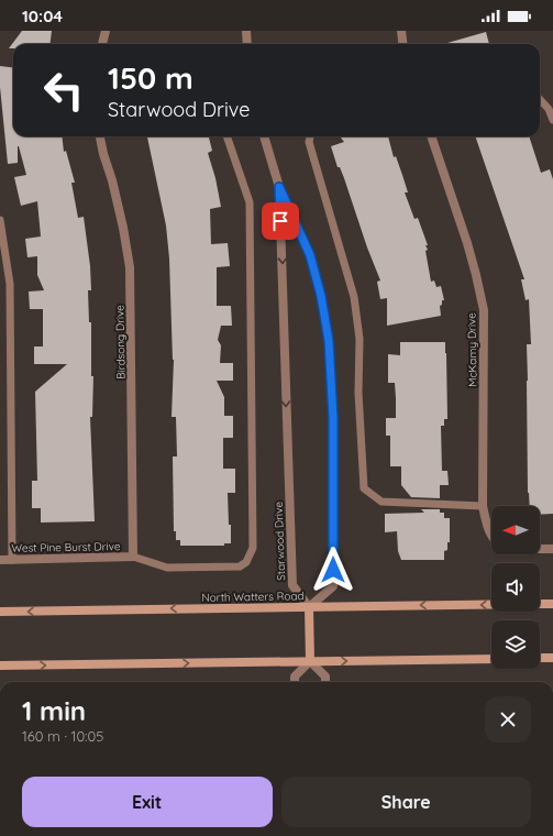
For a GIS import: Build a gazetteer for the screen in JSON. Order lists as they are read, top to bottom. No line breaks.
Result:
{"streets":{"main road":["North Watters Road"],"street":["Birdsong Drive","McKamy Drive","Starwood Drive","West Pine Burst Drive"]},"crossings":[["Birdsong Drive","West Pine Burst Drive"],["Starwood Drive","North Watters Road"]],"north":"left","page":{"status":"10:04","turn":["150 m","Starwood Drive"],"heading":["1 min","160 m · 10:05"],"buttons":["Exit","Share"]}}
